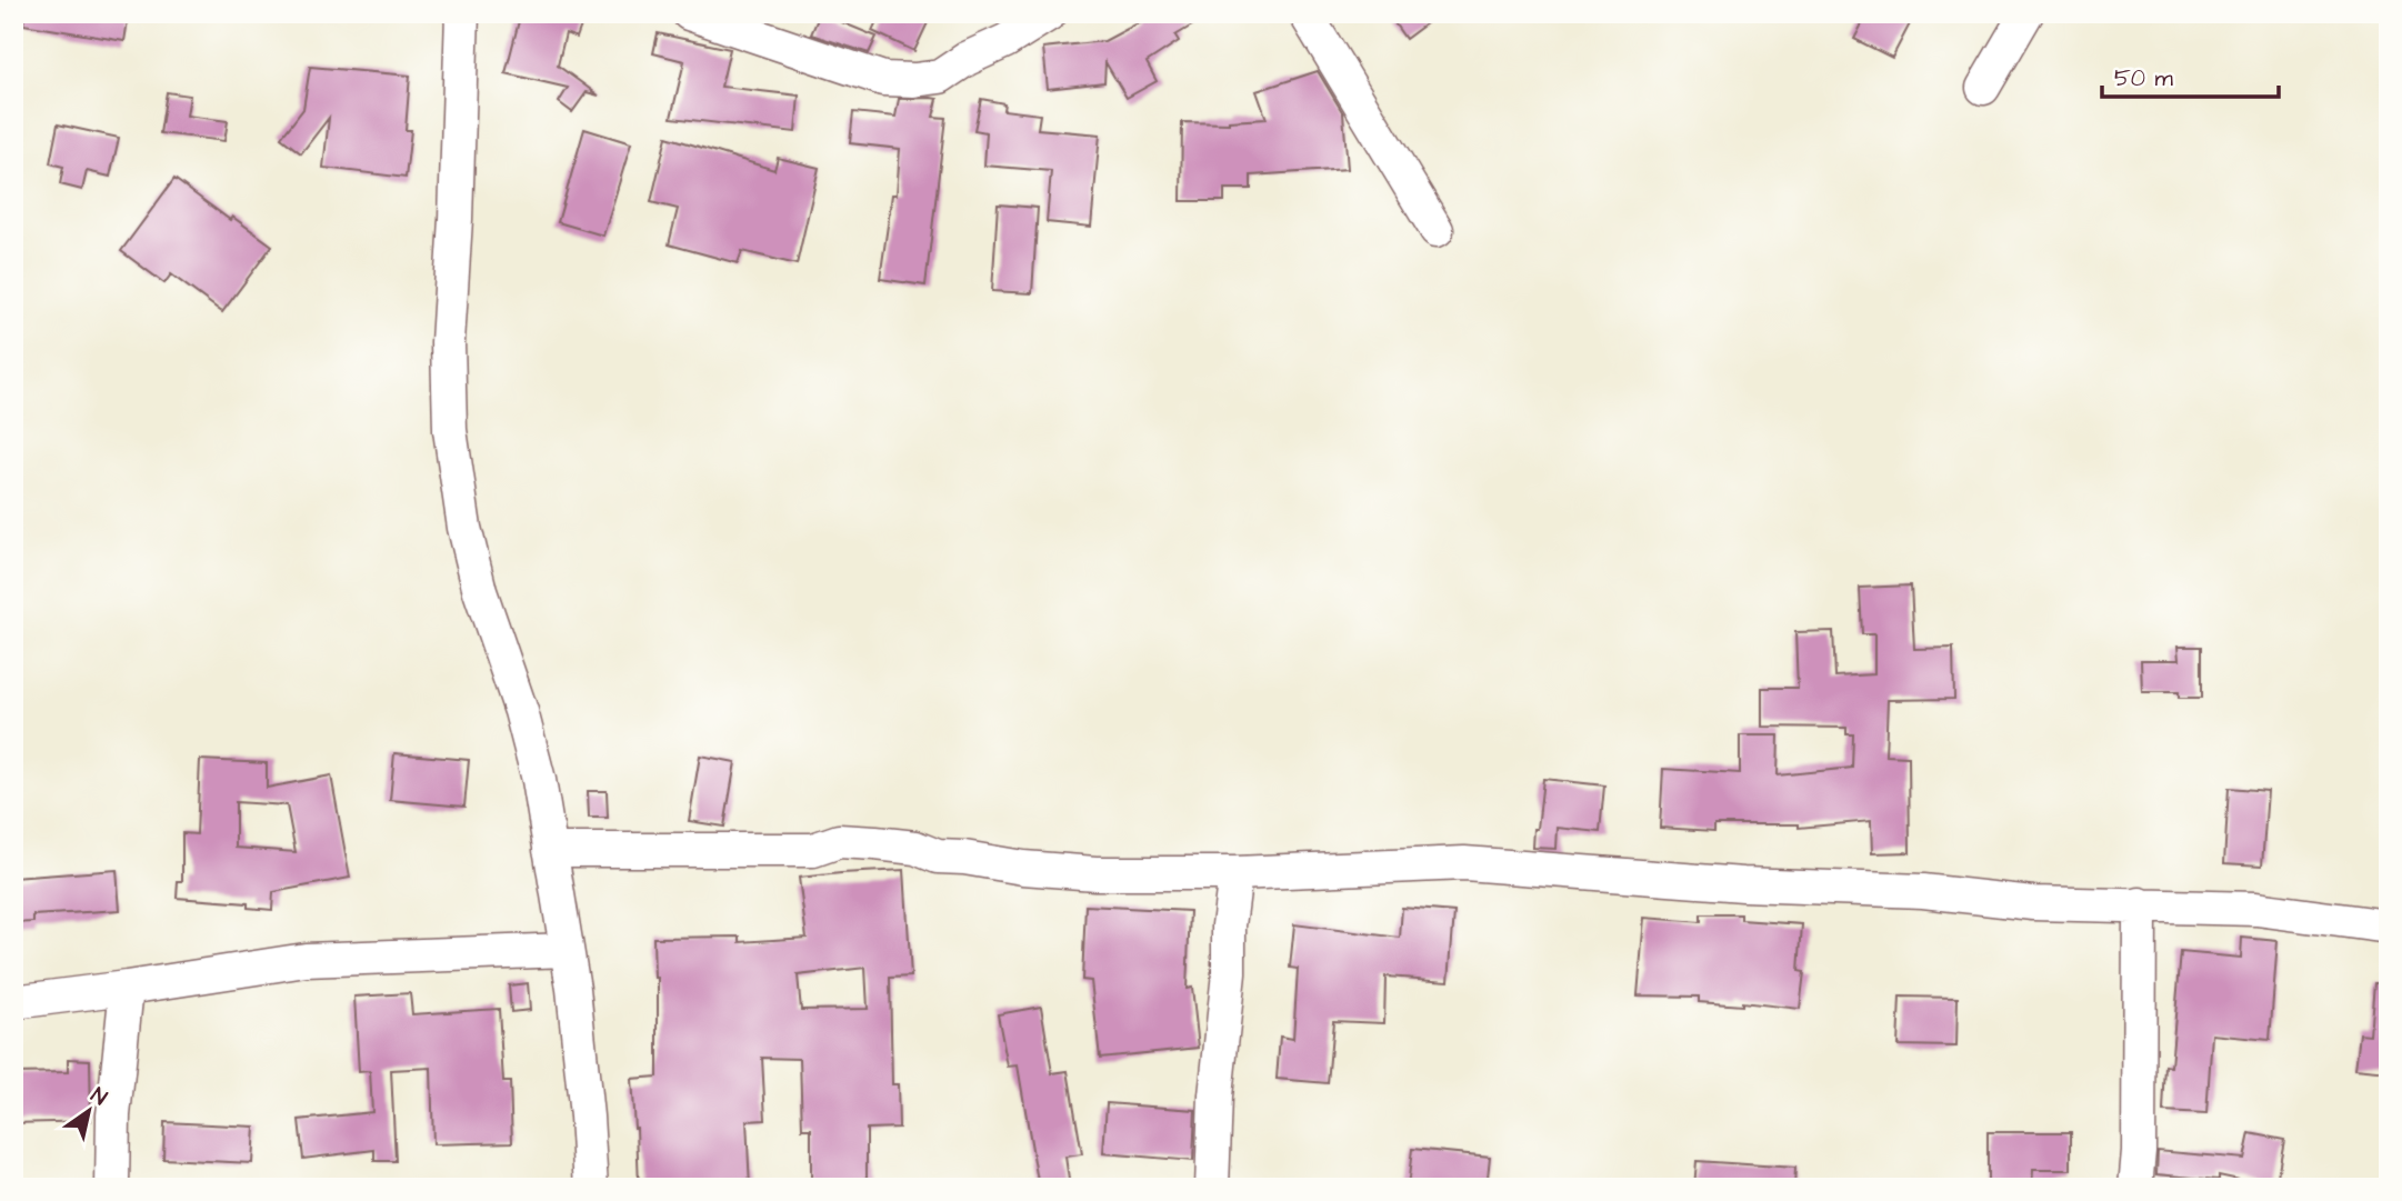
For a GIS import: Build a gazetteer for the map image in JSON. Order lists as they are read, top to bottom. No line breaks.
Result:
{"scale_bar":"50 m","north":"top right"}
